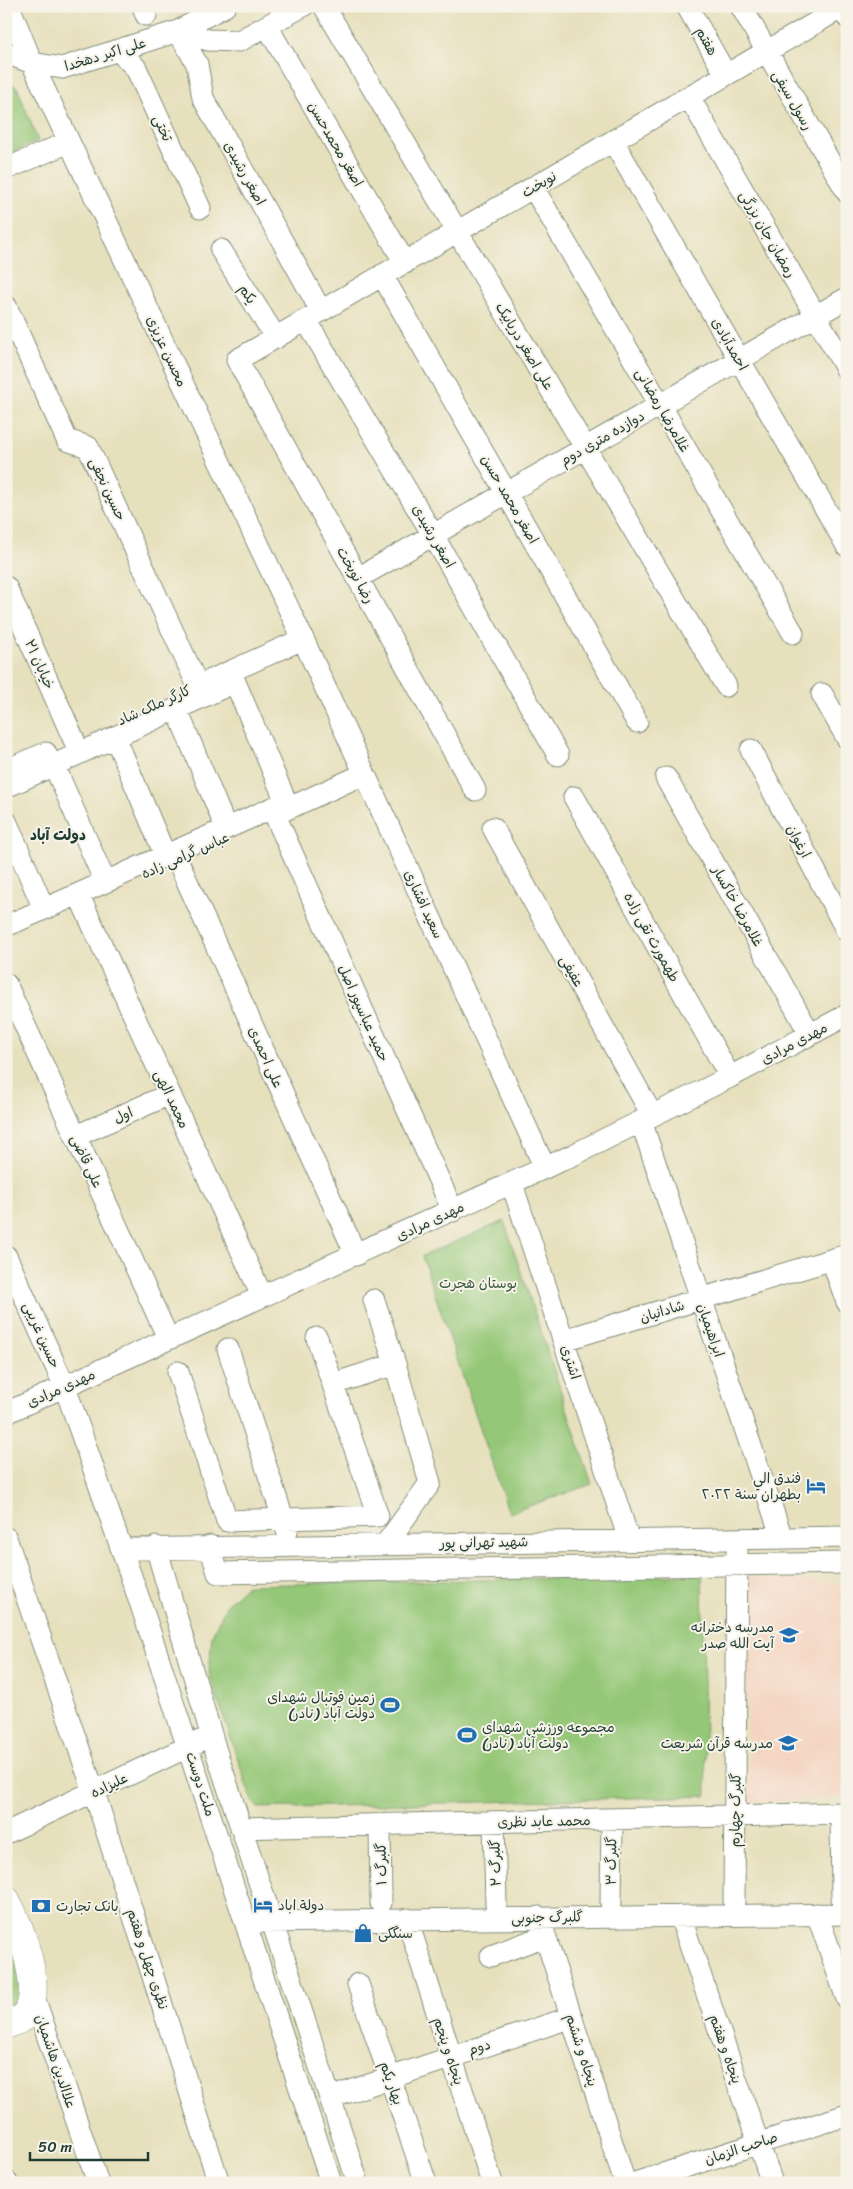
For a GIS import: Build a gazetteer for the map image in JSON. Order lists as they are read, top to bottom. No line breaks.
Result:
{"streets":{"street":["هفتم","علی اکبر دهخدا","رسول سیفی","تختی","اصغر محمدحسن","اصغر رشیدی","نوبخت","رمضان جان بزرگی","یکم","احمدآبادی","علی اصغر دریابیک","محسن عزیزی","غلامرضا رمضانی","دوازده متری دوم","حسین نجفی","اصغر محمد حسن","رضا نوبخت","خیابان ۲۱","کارگر ملک شاد","ارغوان","عباس گرامی زاده","سعید افشاری","غلامرضا خاکسار","طهمورث تقی زاده","عفیفی","حمید عباسپور اصل","مهدی مرادی","علی احمدی","محمد الهی","اول","علی قاضی","شادانیان","ابراهیمیان","حسین غریبی","اشتری","شهید تهرانی پور","ملت دوست","علیزاده","گلبرگ چهارم","محمد عابد نظری","گلبرگ ۳","گلبرگ ۲","گلبرگ ۱","گلبرگ جنوبی","نظری چهل و هفتم","دوم","پنجاه و هفتم","پنجاه و ششم","پنجاه و پنجم","علاالدین هاشمیان","بهار یکم","صاحب الزمان"]},"crossings":[["هفتم","نوبخت"],["علی اکبر دهخدا","تختی"],["علی اکبر دهخدا","اصغر رشیدی"],["علی اکبر دهخدا","محسن عزیزی"],["رسول سیفی","نوبخت"],["اصغر محمدحسن","نوبخت"],["اصغر رشیدی","نوبخت"],["اصغر رشیدی","دوازده متری دوم"],["نوبخت","رمضان جان بزرگی"],["نوبخت","یکم"],["نوبخت","احمدآبادی"],["نوبخت","علی اصغر دریابیک"],["نوبخت","غلامرضا رمضانی"],["نوبخت","اصغر محمد حسن"],["نوبخت","رضا نوبخت"],["رمضان جان بزرگی","دوازده متری دوم"],["احمدآبادی","دوازده متری دوم"],["علی اصغر دریابیک","دوازده متری دوم"],["محسن عزیزی","کارگر ملک شاد"],["محسن عزیزی","سعید افشاری"],["غلامرضا رمضانی","دوازده متری دوم"],["دوازده متری دوم","اصغر محمد حسن"],["دوازده متری دوم","رضا نوبخت"],["حسین نجفی","کارگر ملک شاد"],["خیابان ۲۱","کارگر ملک شاد"],["کارگر ملک شاد","سعید افشاری"],["عباس گرامی زاده","سعید افشاری"],["عباس گرامی زاده","حمید عباسپور اصل"],["عباس گرامی زاده","علی احمدی"],["عباس گرامی زاده","محمد الهی"],["سعید افشاری","مهدی مرادی"],["غلامرضا خاکسار","مهدی مرادی"],["طهمورث تقی زاده","مهدی مرادی"],["عفیفی","مهدی مرادی"],["عفیفی","ابراهیمیان"],["حمید عباسپور اصل","مهدی مرادی"],["مهدی مرادی","علی احمدی"],["مهدی مرادی","محمد الهی"],["مهدی مرادی","علی قاضی"],["مهدی مرادی","ابراهیمیان"],["مهدی مرادی","حسین غریبی"],["مهدی مرادی","اشتری"],["مهدی مرادی","ملت دوست"],["محمد الهی","اول"],["اول","علی قاضی"],["شادانیان","ابراهیمیان"],["شادانیان","اشتری"],["ابراهیمیان","شهید تهرانی پور"],["حسین غریبی","ملت دوست"],["اشتری","شهید تهرانی پور"],["شهید تهرانی پور","ملت دوست"],["شهید تهرانی پور","گلبرگ چهارم"],["ملت دوست","علیزاده"],["ملت دوست","محمد عابد نظری"],["ملت دوست","گلبرگ جنوبی"],["ملت دوست","دوم"],["علیزاده","نظری چهل و هفتم"],["گلبرگ چهارم","محمد عابد نظری"],["محمد عابد نظری","گلبرگ ۳"],["محمد عابد نظری","گلبرگ ۲"],["محمد عابد نظری","گلبرگ ۱"],["گلبرگ جنوبی","پنجاه و هفتم"],["گلبرگ جنوبی","پنجاه و ششم"],["گلبرگ جنوبی","پنجاه و پنجم"],["دوم","پنجاه و ششم"],["دوم","پنجاه و پنجم"],["دوم","بهار یکم"],["پنجاه و هفتم","صاحب الزمان"]],"districts":["دولت آباد"],"parks":["بوستان هجرت"],"places":{"hotel":["فندق الي بطهران سنة ٢٠٢٢","دولة اباد"],"school or university":["مدرسه دخترانه آیت الله صدر","مدرسه قرآن شریعت"],"sports":["زمین فوتبال شهدای دولت آباد (نادر)","مجموعه ورزشی شهدای دولت آباد (نادر)"],"bank":["بانک تجارت"],"shop":["سنگکی"]},"scale_bar":"50 m"}
